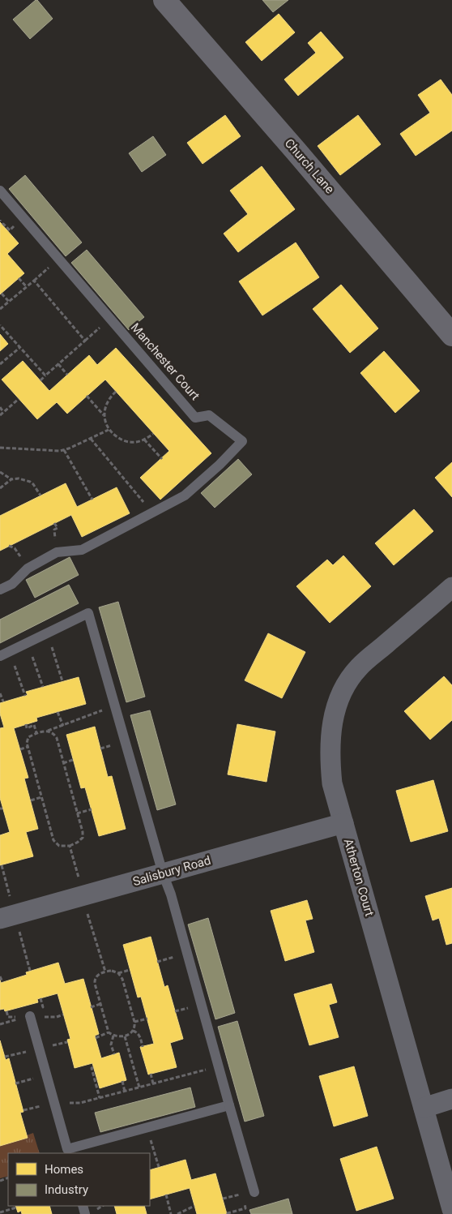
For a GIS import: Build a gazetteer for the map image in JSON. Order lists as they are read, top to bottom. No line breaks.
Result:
{"streets":{"street":["Church Lane","Salisbury Road","Atherton Court"],"lane":["Manchester Court"]},"crossings":[["Salisbury Road","Atherton Court"]],"legend":["Homes","Industry"]}
